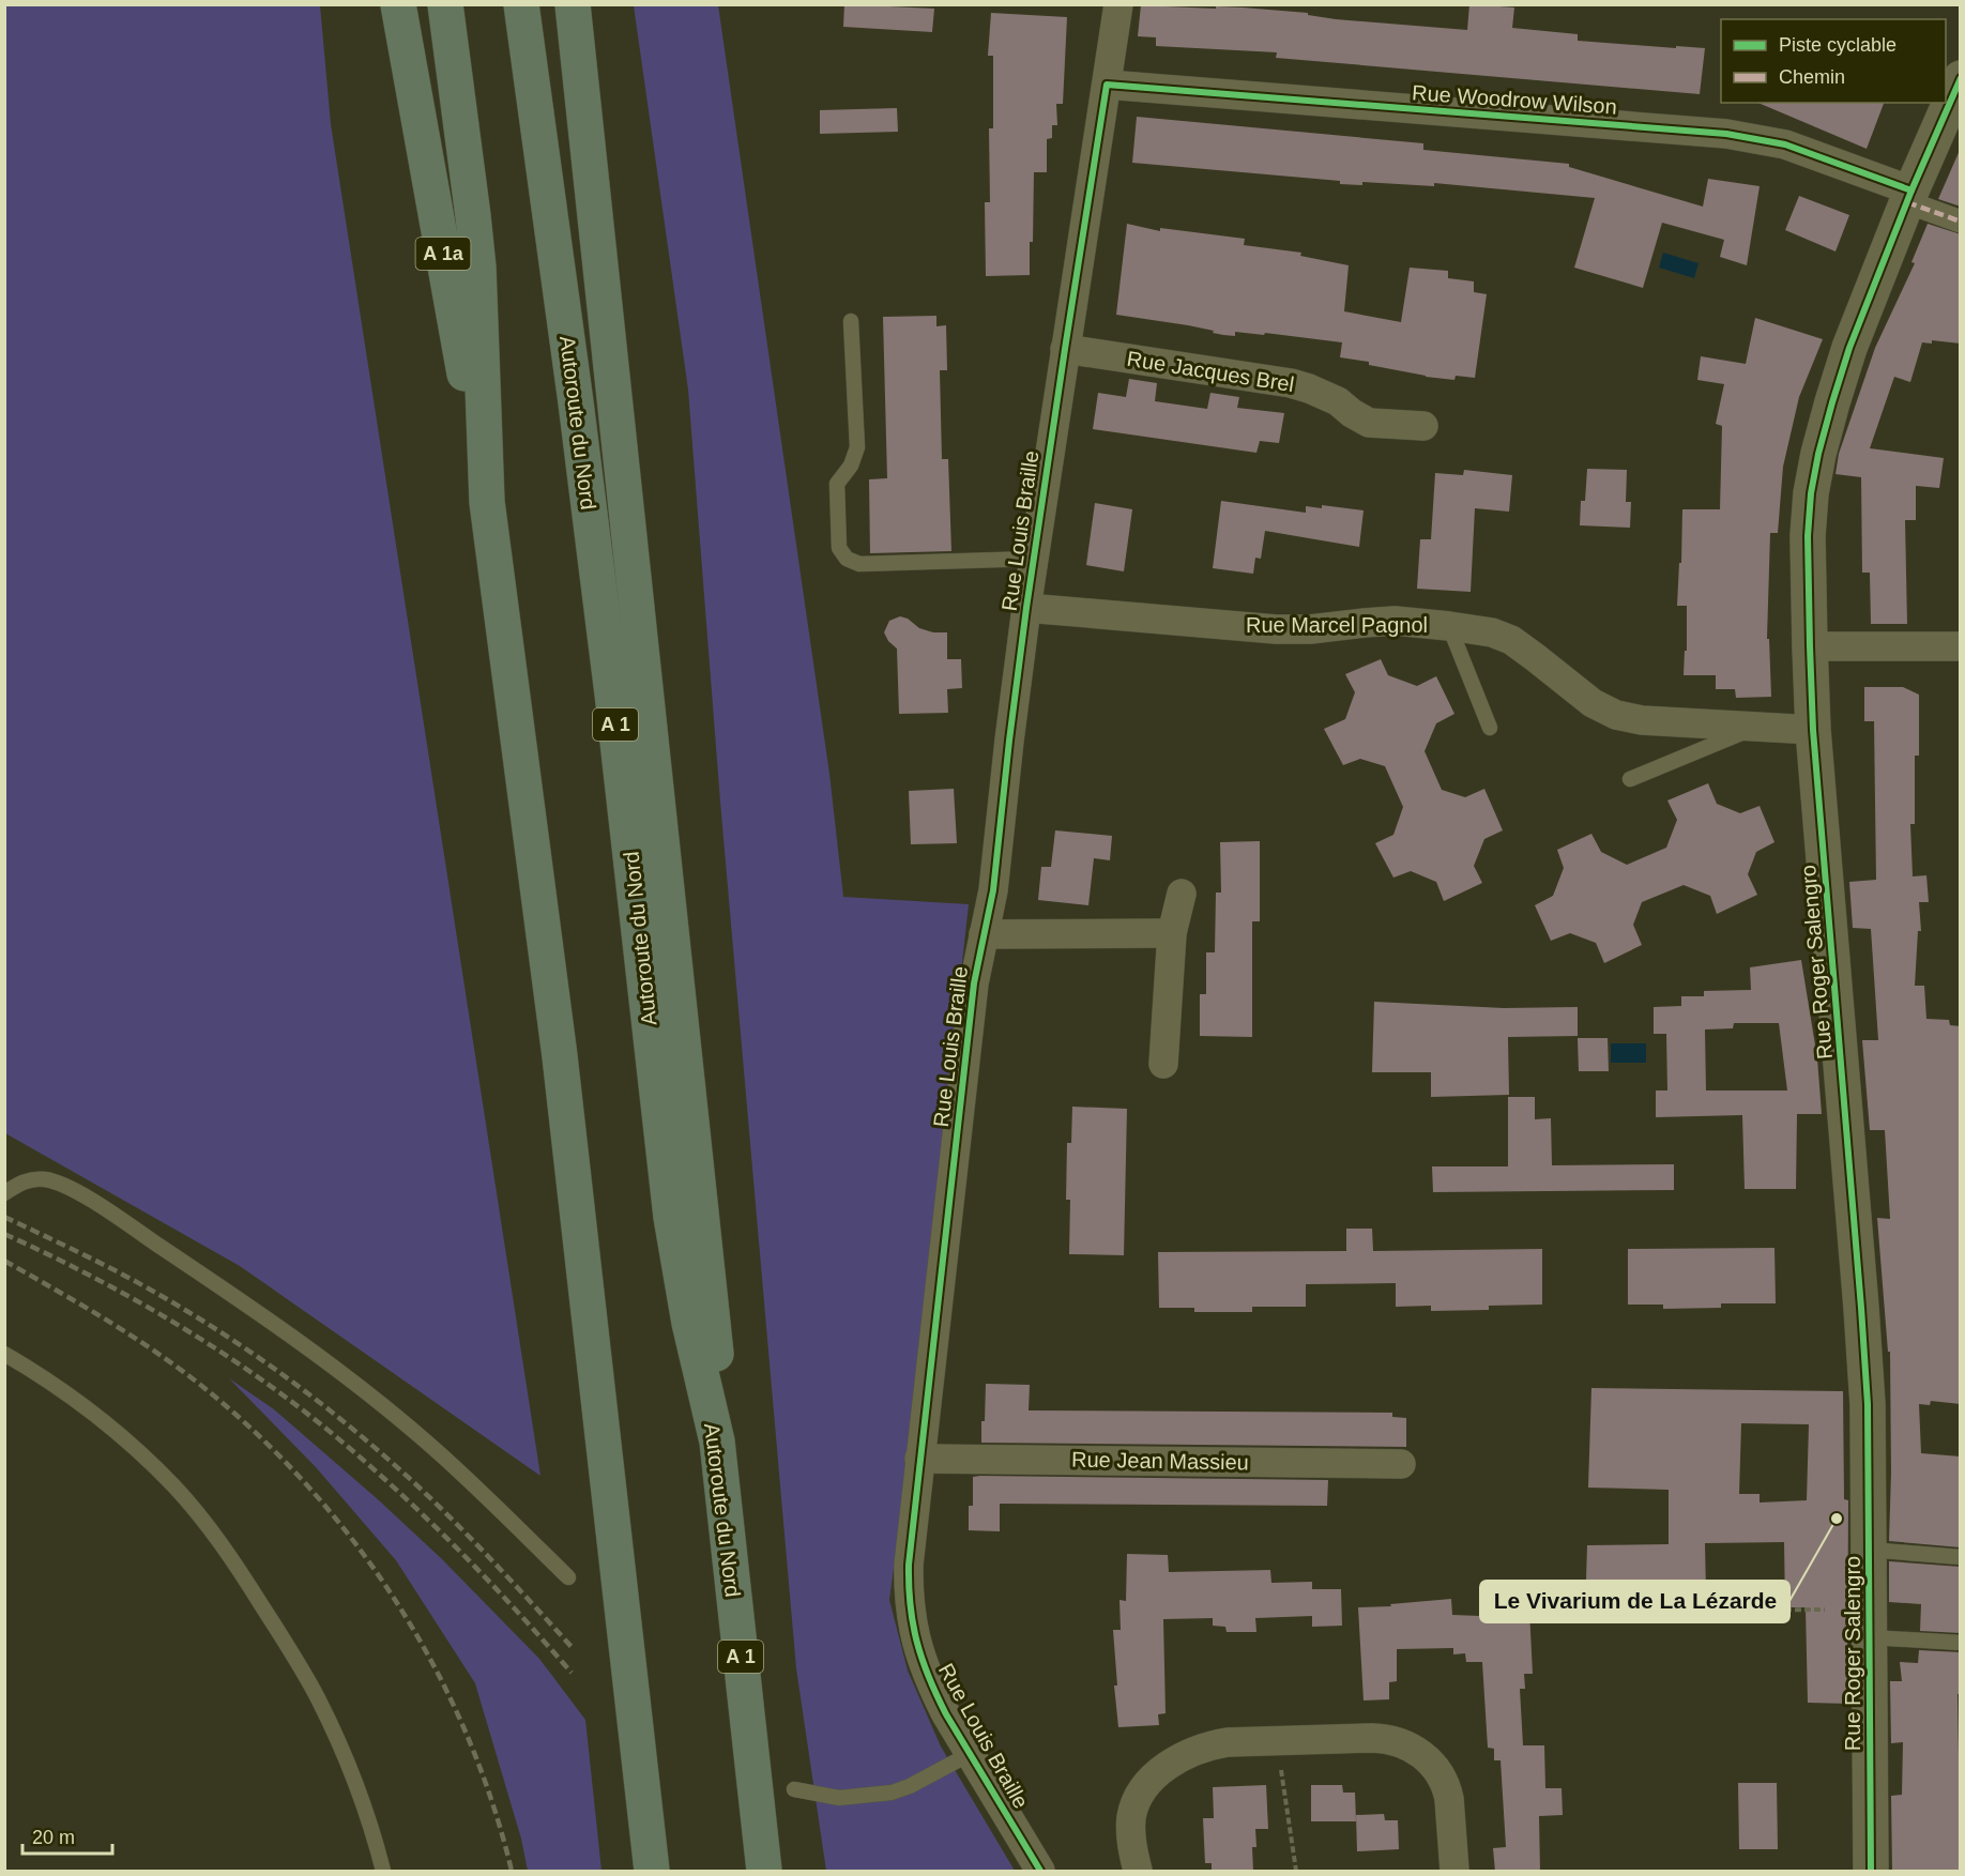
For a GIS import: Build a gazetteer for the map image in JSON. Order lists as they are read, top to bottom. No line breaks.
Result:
{"streets":{"highway":["A 1a","Autoroute du Nord","A 1"],"street":["Rue Woodrow Wilson","Rue Jacques Brel","Rue Louis Braille","Rue Marcel Pagnol","Rue Roger Salengro","Rue Jean Massieu"]},"crossings":[["Rue Woodrow Wilson","Rue Louis Braille"],["Rue Woodrow Wilson","Rue Roger Salengro"],["Rue Jacques Brel","Rue Louis Braille"],["Rue Louis Braille","Rue Marcel Pagnol"],["Rue Louis Braille","Rue Jean Massieu"],["Rue Marcel Pagnol","Rue Roger Salengro"]],"places":["Le Vivarium de La Lézarde"],"legend":["Piste cyclable","Chemin"],"scale_bar":"20 m"}
